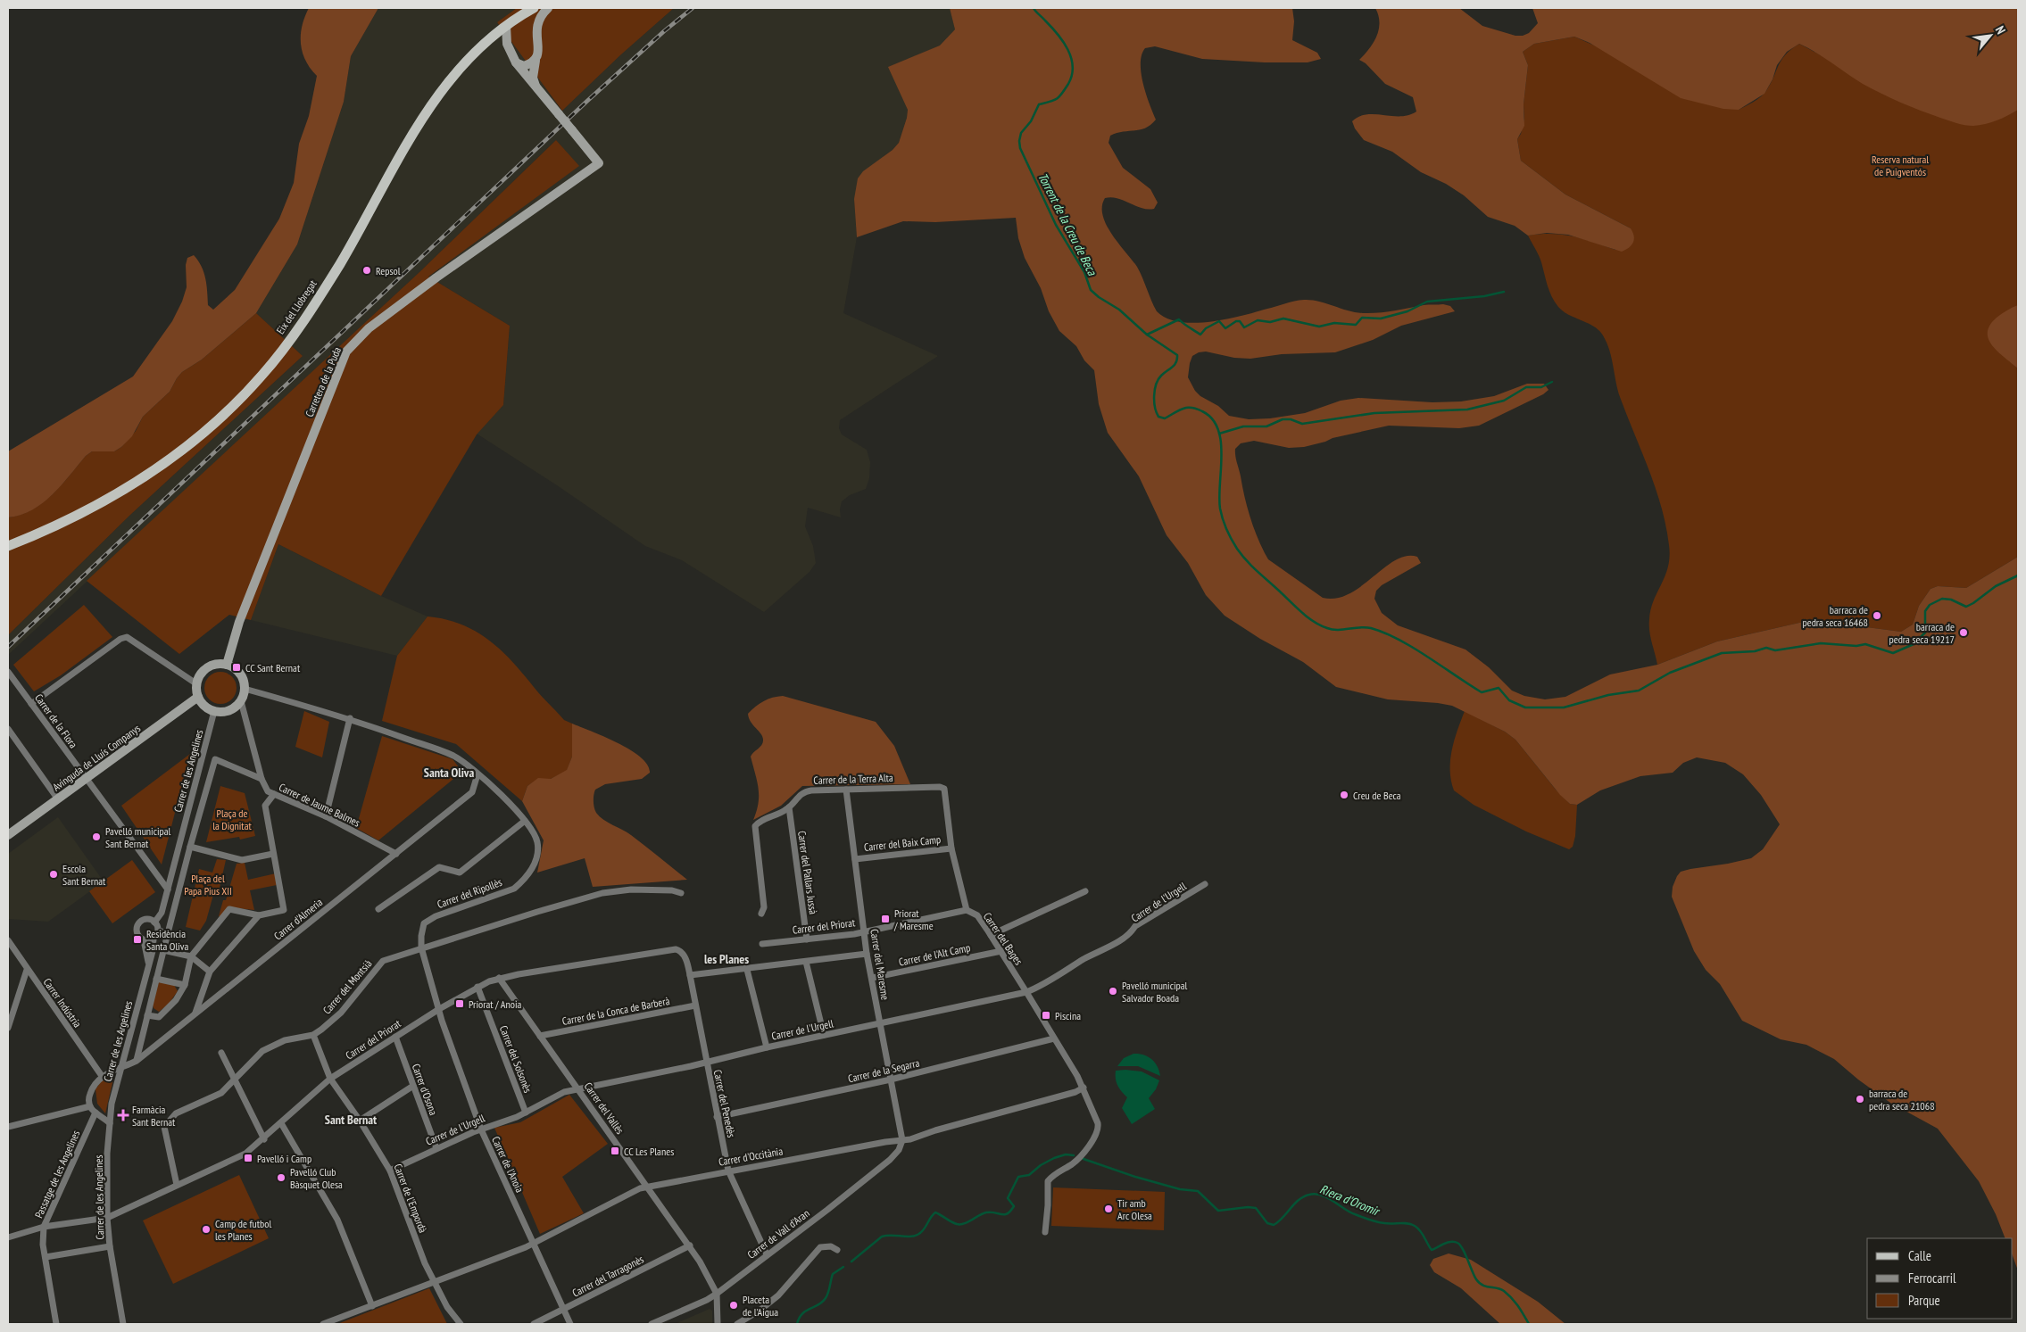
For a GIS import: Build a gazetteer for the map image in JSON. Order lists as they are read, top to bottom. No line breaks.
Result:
{"streets":{"main road":["Eix del Llobregat"],"street":["Carretera de la Puda","Carrer de la Flora","Avinguda de Lluís Companys","Carrer de les Angelines","Carrer de la Terra Alta","Carrer de Jaume Balmes","Carrer del Baix Camp","Carrer del Pallars Jussà","Carrer del Ripollès","Carrer de l'Urgell","Carrer d'Almeria","Carrer del Priorat","Carrer del Bages","Carrer de l'Alt Camp","Carrer del Maresme","Carrer del Montsià","Carrer Indústria","Carrer de la Conca de Barberà","Carrer de les Argelines","Carrer del Solsonès","Carrer de la Segarra","Carrer d'Osona","Carrer del Penedès","Carrer del Vallès","Carrer d'Occitània","Carrer de l'Anoia","Passatge de les Angelines","Carrer de l'Empordà","Carrer de Vall d'Aran","Carrer del Tarragonès"]},"crossings":[["Carretera de la Puda","Avinguda de Lluís Companys"],["Carretera de la Puda","Carrer de les Angelines"],["Carretera de la Puda","Carrer del Ripollès"],["Carrer de la Flora","Avinguda de Lluís Companys"],["Carrer de la Flora","Carrer de les Angelines"],["Avinguda de Lluís Companys","Carrer de les Angelines"],["Avinguda de Lluís Companys","Carrer del Ripollès"],["Carrer de les Angelines","Carrer de Jaume Balmes"],["Carrer de les Angelines","Carrer del Ripollès"],["Carrer de les Angelines","Carrer d'Almeria"],["Carrer de les Angelines","Carrer del Priorat"],["Carrer de les Angelines","Carrer de les Argelines"],["Carrer de la Terra Alta","Carrer del Pallars Jussà"],["Carrer de la Terra Alta","Carrer del Bages"],["Carrer de la Terra Alta","Carrer del Maresme"],["Carrer de Jaume Balmes","Carrer d'Almeria"],["Carrer del Baix Camp","Carrer del Bages"],["Carrer del Baix Camp","Carrer del Maresme"],["Carrer del Pallars Jussà","Carrer del Priorat"],["Carrer del Ripollès","Carrer d'Almeria"],["Carrer del Ripollès","Carrer del Priorat"],["Carrer del Ripollès","Carrer del Montsià"],["Carrer del Ripollès","Carrer de l'Anoia"],["Carrer de l'Urgell","Carrer del Bages"],["Carrer de l'Urgell","Carrer del Maresme"],["Carrer de l'Urgell","Carrer del Solsonès"],["Carrer de l'Urgell","Carrer d'Osona"],["Carrer de l'Urgell","Carrer del Penedès"],["Carrer de l'Urgell","Carrer del Vallès"],["Carrer de l'Urgell","Carrer de l'Anoia"],["Carrer de l'Urgell","Carrer de l'Empordà"],["Carrer d'Almeria","Carrer Indústria"],["Carrer d'Almeria","Carrer de les Argelines"],["Carrer del Priorat","Carrer del Bages"],["Carrer del Priorat","Carrer del Maresme"],["Carrer del Priorat","Carrer del Montsià"],["Carrer del Priorat","Carrer del Solsonès"],["Carrer del Priorat","Carrer d'Osona"],["Carrer del Priorat","Carrer del Penedès"],["Carrer del Priorat","Carrer del Vallès"],["Carrer del Priorat","Carrer de l'Anoia"],["Carrer del Priorat","Passatge de les Angelines"],["Carrer del Priorat","Carrer de l'Empordà"],["Carrer del Bages","Carrer de l'Alt Camp"],["Carrer del Bages","Carrer de la Segarra"],["Carrer del Bages","Carrer d'Occitània"],["Carrer de l'Alt Camp","Carrer del Maresme"],["Carrer del Maresme","Carrer de la Segarra"],["Carrer del Maresme","Carrer d'Occitània"],["Carrer del Maresme","Carrer de Vall d'Aran"],["Carrer del Montsià","Carrer de l'Empordà"],["Carrer de la Conca de Barberà","Carrer del Penedès"],["Carrer de la Conca de Barberà","Carrer del Vallès"],["Carrer de la Segarra","Carrer del Penedès"],["Carrer del Penedès","Carrer d'Occitània"],["Carrer del Penedès","Carrer de Vall d'Aran"],["Carrer del Vallès","Carrer d'Occitània"],["Carrer del Vallès","Carrer de Vall d'Aran"],["Carrer del Vallès","Carrer del Tarragonès"],["Carrer d'Occitània","Carrer de l'Anoia"],["Carrer d'Occitània","Carrer de l'Empordà"],["Carrer d'Occitània","Carrer de Vall d'Aran"],["Carrer de l'Anoia","Carrer del Tarragonès"]],"districts":["Santa Oliva","les Planes","Sant Bernat"],"water":["Torrent de la Creu de Beca","Riera d'Oromir"],"parks":["Reserva natural de Puigventós","Plaça de la Dignitat","Plaça del Papa Pius XII"],"places":{"other":["Repsol","barraca de pedra seca 16468","barraca de pedra seca 19217","Creu de Beca","Pavelló municipal Sant Bernat","Escola Sant Bernat","Pavelló municipal Salvador Boada","barraca de pedra seca 21068","Pavelló Club Bàsquet Olesa","Tir amb Arc Olesa","Camp de futbol les Planes","Placeta de l'Aigua"],"transit":["CC Sant Bernat","Priorat / Maresme","Residència Santa Oliva","Priorat / Anoia","Piscina","CC Les Planes","Pavelló i Camp"],"health":["Farmàcia Sant Bernat"]},"legend":["Calle","Ferrocarril","Parque"],"north":"top right"}
